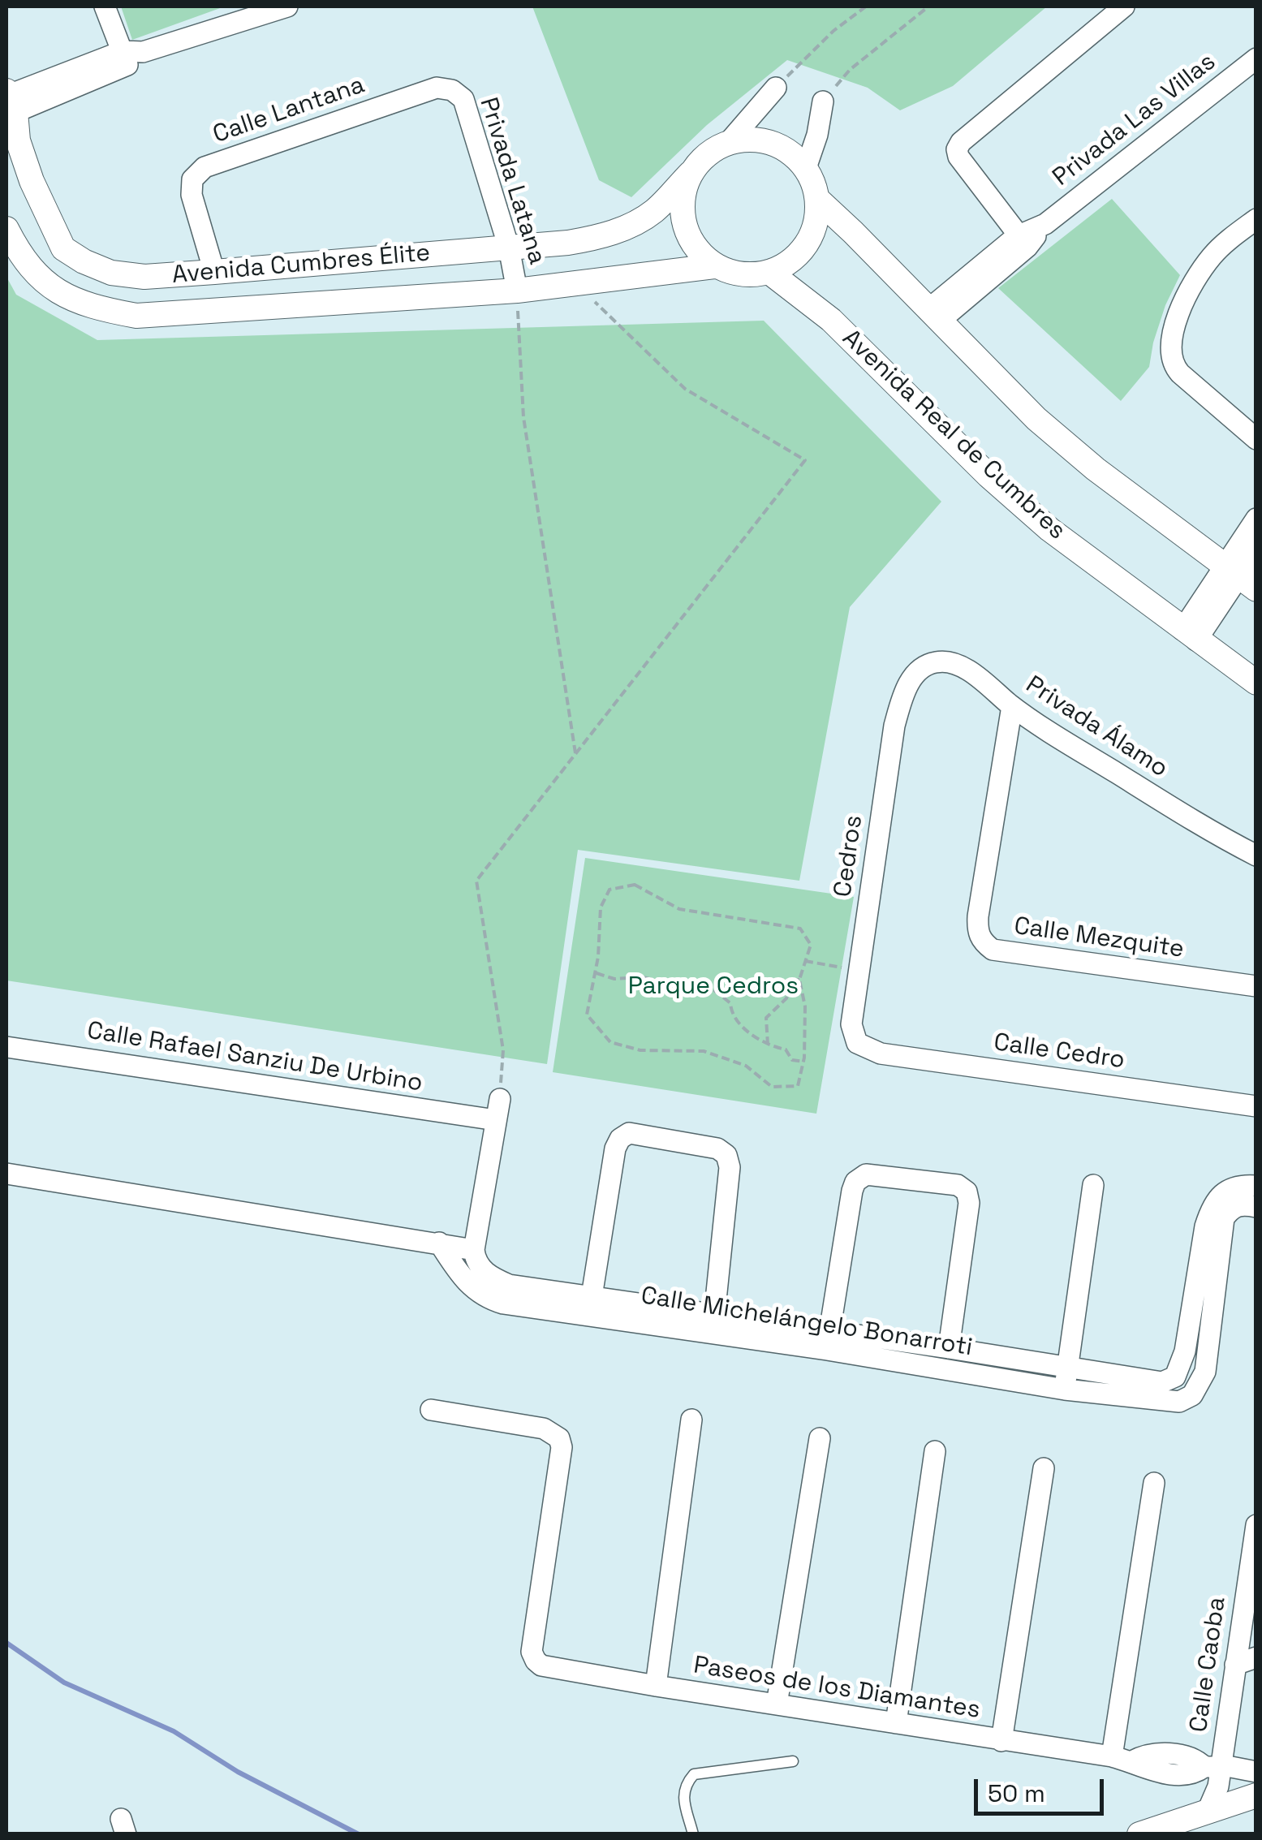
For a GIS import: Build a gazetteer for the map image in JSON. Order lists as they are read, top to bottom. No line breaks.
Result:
{"streets":{"street":["Calle Lantana","Privada Las Villas","Privada Latana","Avenida Cumbres Élite","Avenida Real de Cumbres","Privada Álamo","Cedros","Calle Mezquite","Calle Cedro","Calle Rafael Sanziu De Urbino","Calle Michelángelo Bonarroti","Calle Caoba","Paseos de los Diamantes"]},"crossings":[["Calle Lantana","Privada Latana"],["Calle Lantana","Avenida Cumbres Élite"],["Privada Latana","Avenida Cumbres Élite"],["Avenida Cumbres Élite","Avenida Real de Cumbres"],["Privada Álamo","Cedros"],["Privada Álamo","Calle Mezquite"],["Cedros","Calle Cedro"],["Calle Caoba","Paseos de los Diamantes"]],"parks":["Parque Cedros"],"scale_bar":"50 m"}
